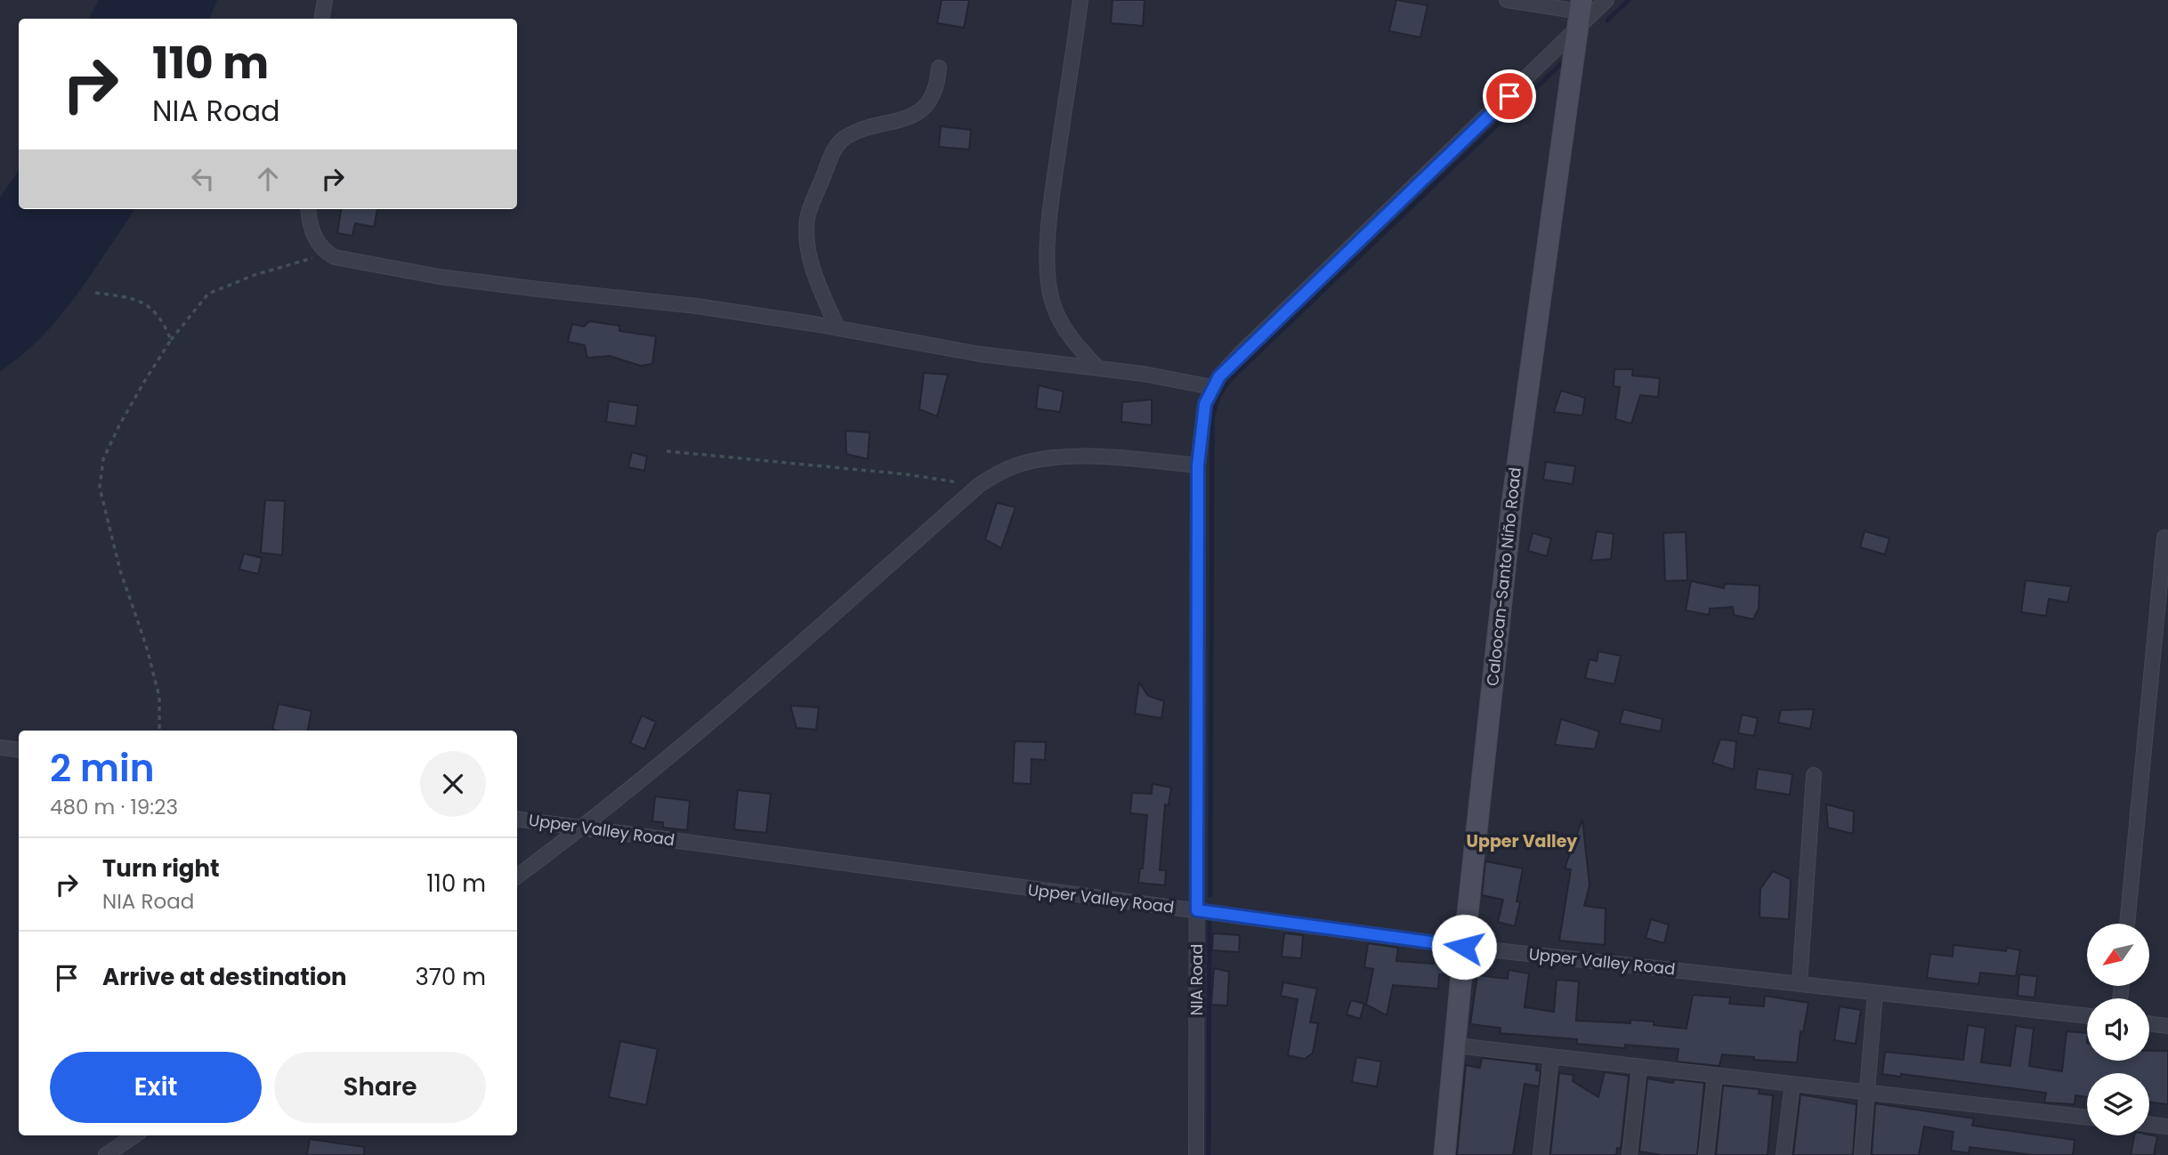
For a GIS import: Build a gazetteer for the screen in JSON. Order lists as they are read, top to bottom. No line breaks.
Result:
{"streets":{"street":["Caloocan-Santo Niño Road","Upper Valley Road","NIA Road"]},"crossings":[["Caloocan-Santo Niño Road","Upper Valley Road"],["Caloocan-Santo Niño Road","NIA Road"],["Upper Valley Road","NIA Road"]],"districts":["Upper Valley"],"north":"bottom left","page":{"turn":["110 m","NIA Road"],"heading":["2 min","480 m · 19:23"],"list":[{"name":"Turn right","note":"NIA Road","value":"110 m"},{"name":"Arrive at destination","value":"370 m"}],"buttons":["Exit","Share"]}}
